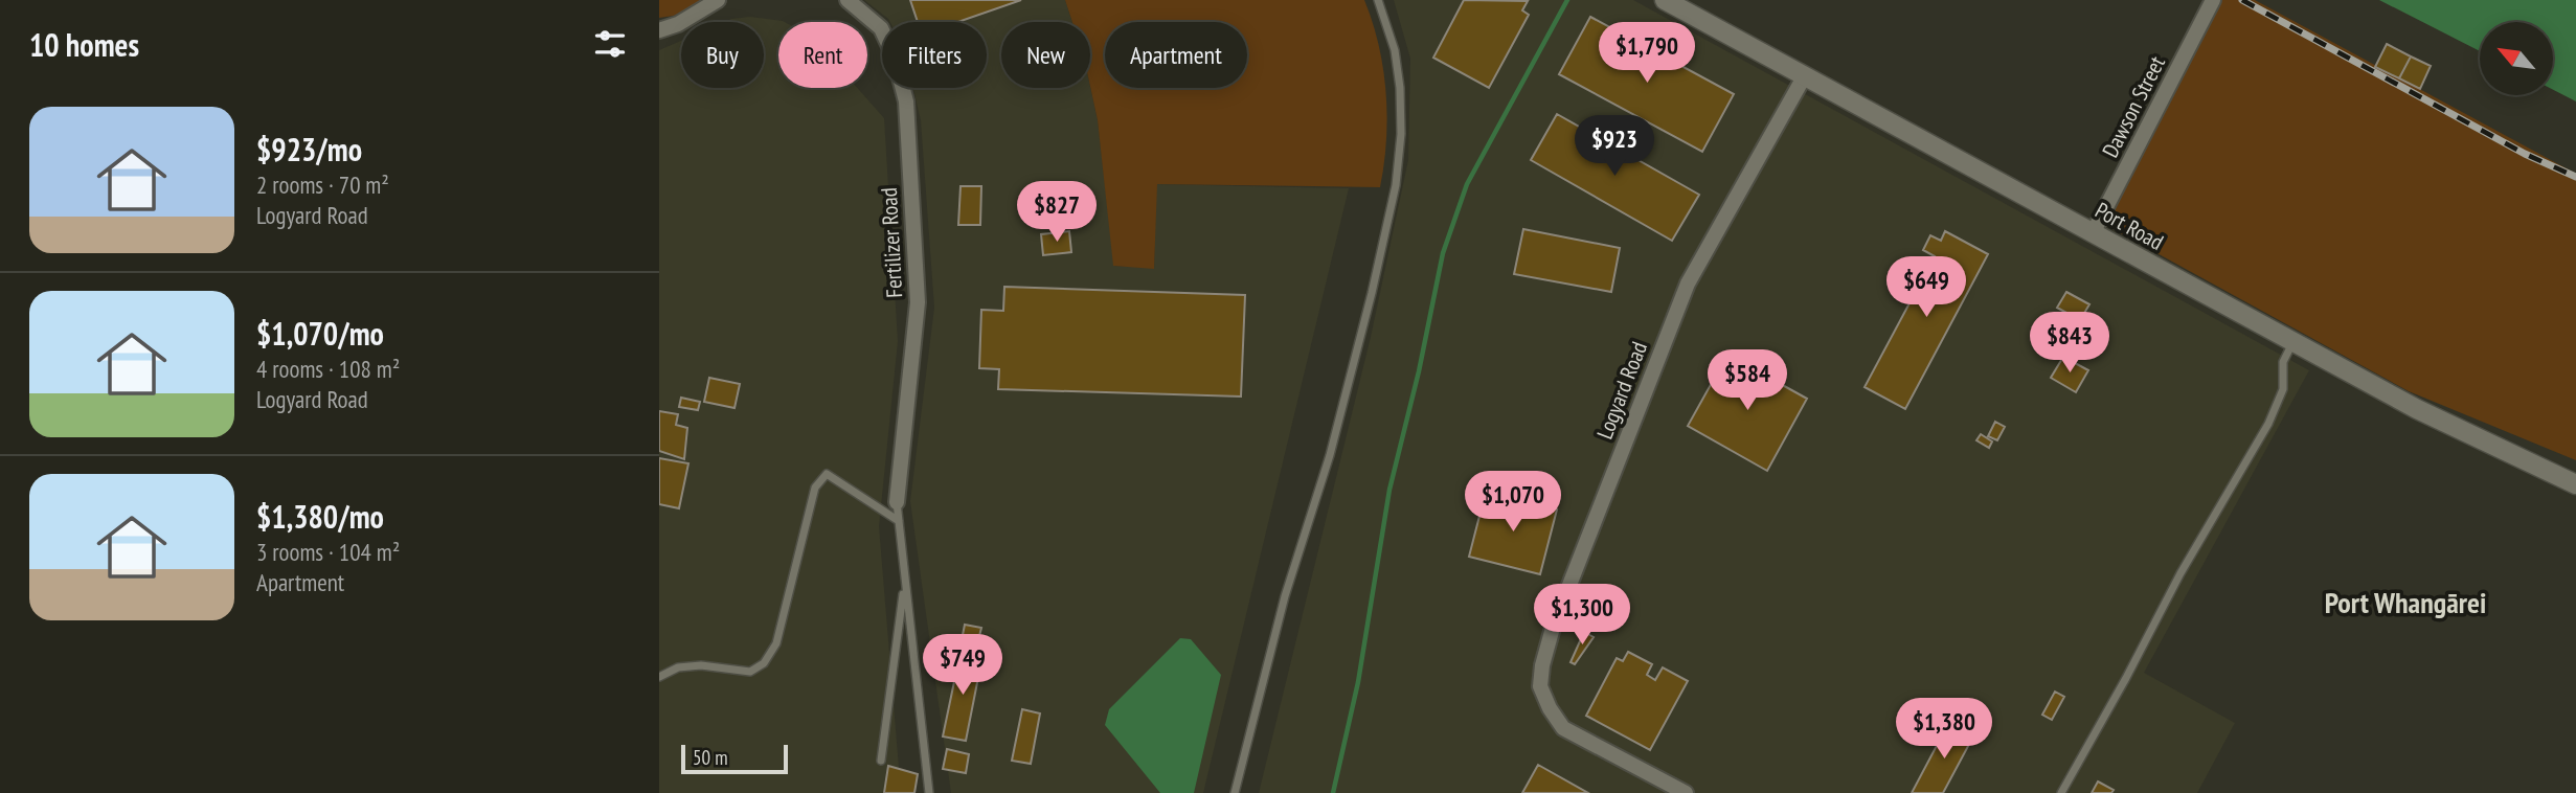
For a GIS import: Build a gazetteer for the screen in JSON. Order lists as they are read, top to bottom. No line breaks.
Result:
{"streets":{"main road":["Port Road"],"street":["Dawson Street","Fertilizer Road","Logyard Road"]},"crossings":[["Dawson Street","Port Road"],["Port Road","Logyard Road"]],"districts":["Port Whangārei"],"scale_bar":"50 m","north":"top left","page":{"heading":"10 homes","price":["$1,790","$923","$827","$649","$843","$584","$1,070","$1,300","$749","$1,380"],"chip":["Buy","Rent","Filters","New","Apartment"],"list":[{"name":"$923/mo","note":"2 rooms · 70 m² · Logyard Road"},{"name":"$1,070/mo","note":"4 rooms · 108 m² · Logyard Road"},{"name":"$1,380/mo","note":"3 rooms · 104 m² · Apartment"}],"scale":"50 m"}}
